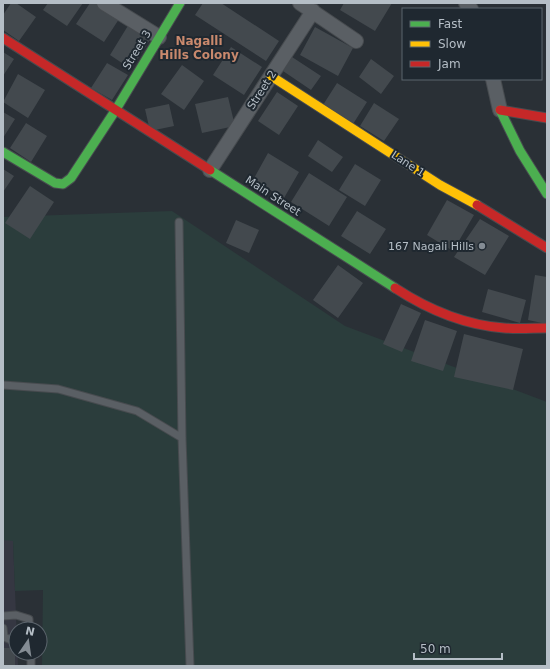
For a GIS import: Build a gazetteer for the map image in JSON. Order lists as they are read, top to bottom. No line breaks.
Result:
{"streets":{"street":["Street 3","Street 2","Lane 1","Main Street"]},"crossings":[["Street 3","Main Street"],["Street 2","Lane 1"],["Street 2","Main Street"]],"districts":["Nagalli Hills Colony"],"places":["167 Nagali Hills"],"legend":["Fast","Slow","Jam"],"scale_bar":"50 m","north":"top"}
